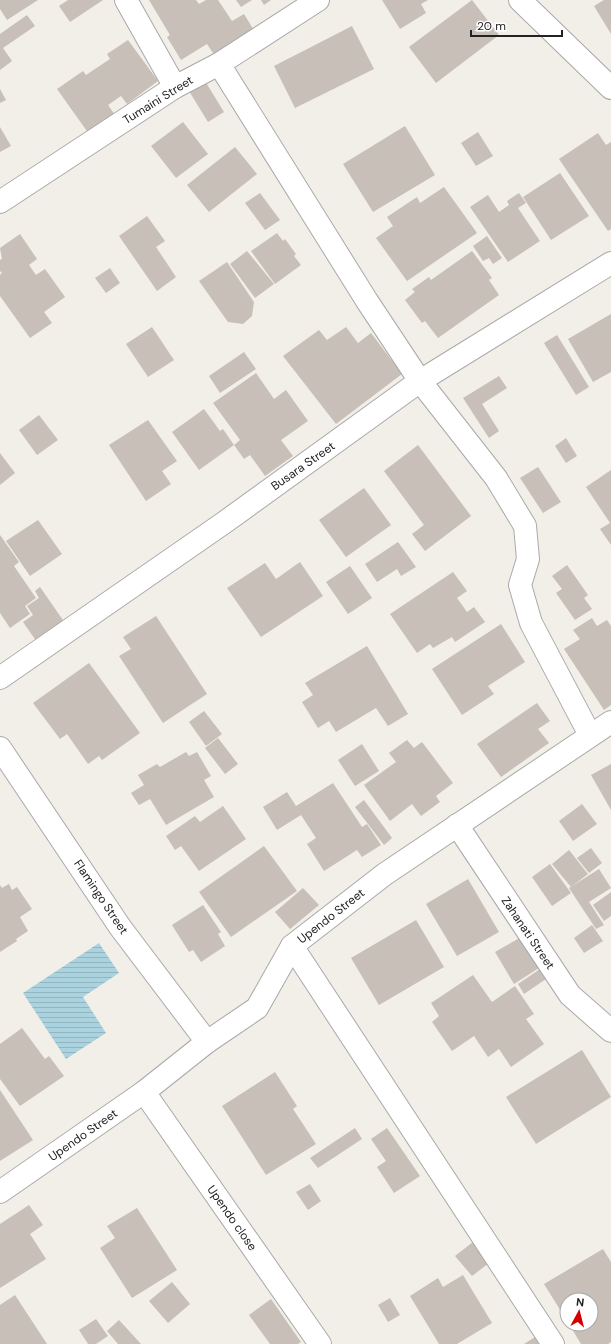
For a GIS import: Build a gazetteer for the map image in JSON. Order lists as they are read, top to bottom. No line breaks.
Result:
{"streets":{"street":["Tumaini Street","Busara Street","Flamingo Street","Upendo Street","Zahanati Street","Upendo close"]},"crossings":[["Flamingo Street","Upendo Street"],["Upendo Street","Zahanati Street"],["Upendo Street","Upendo close"]],"scale_bar":"20 m","north":"top"}
